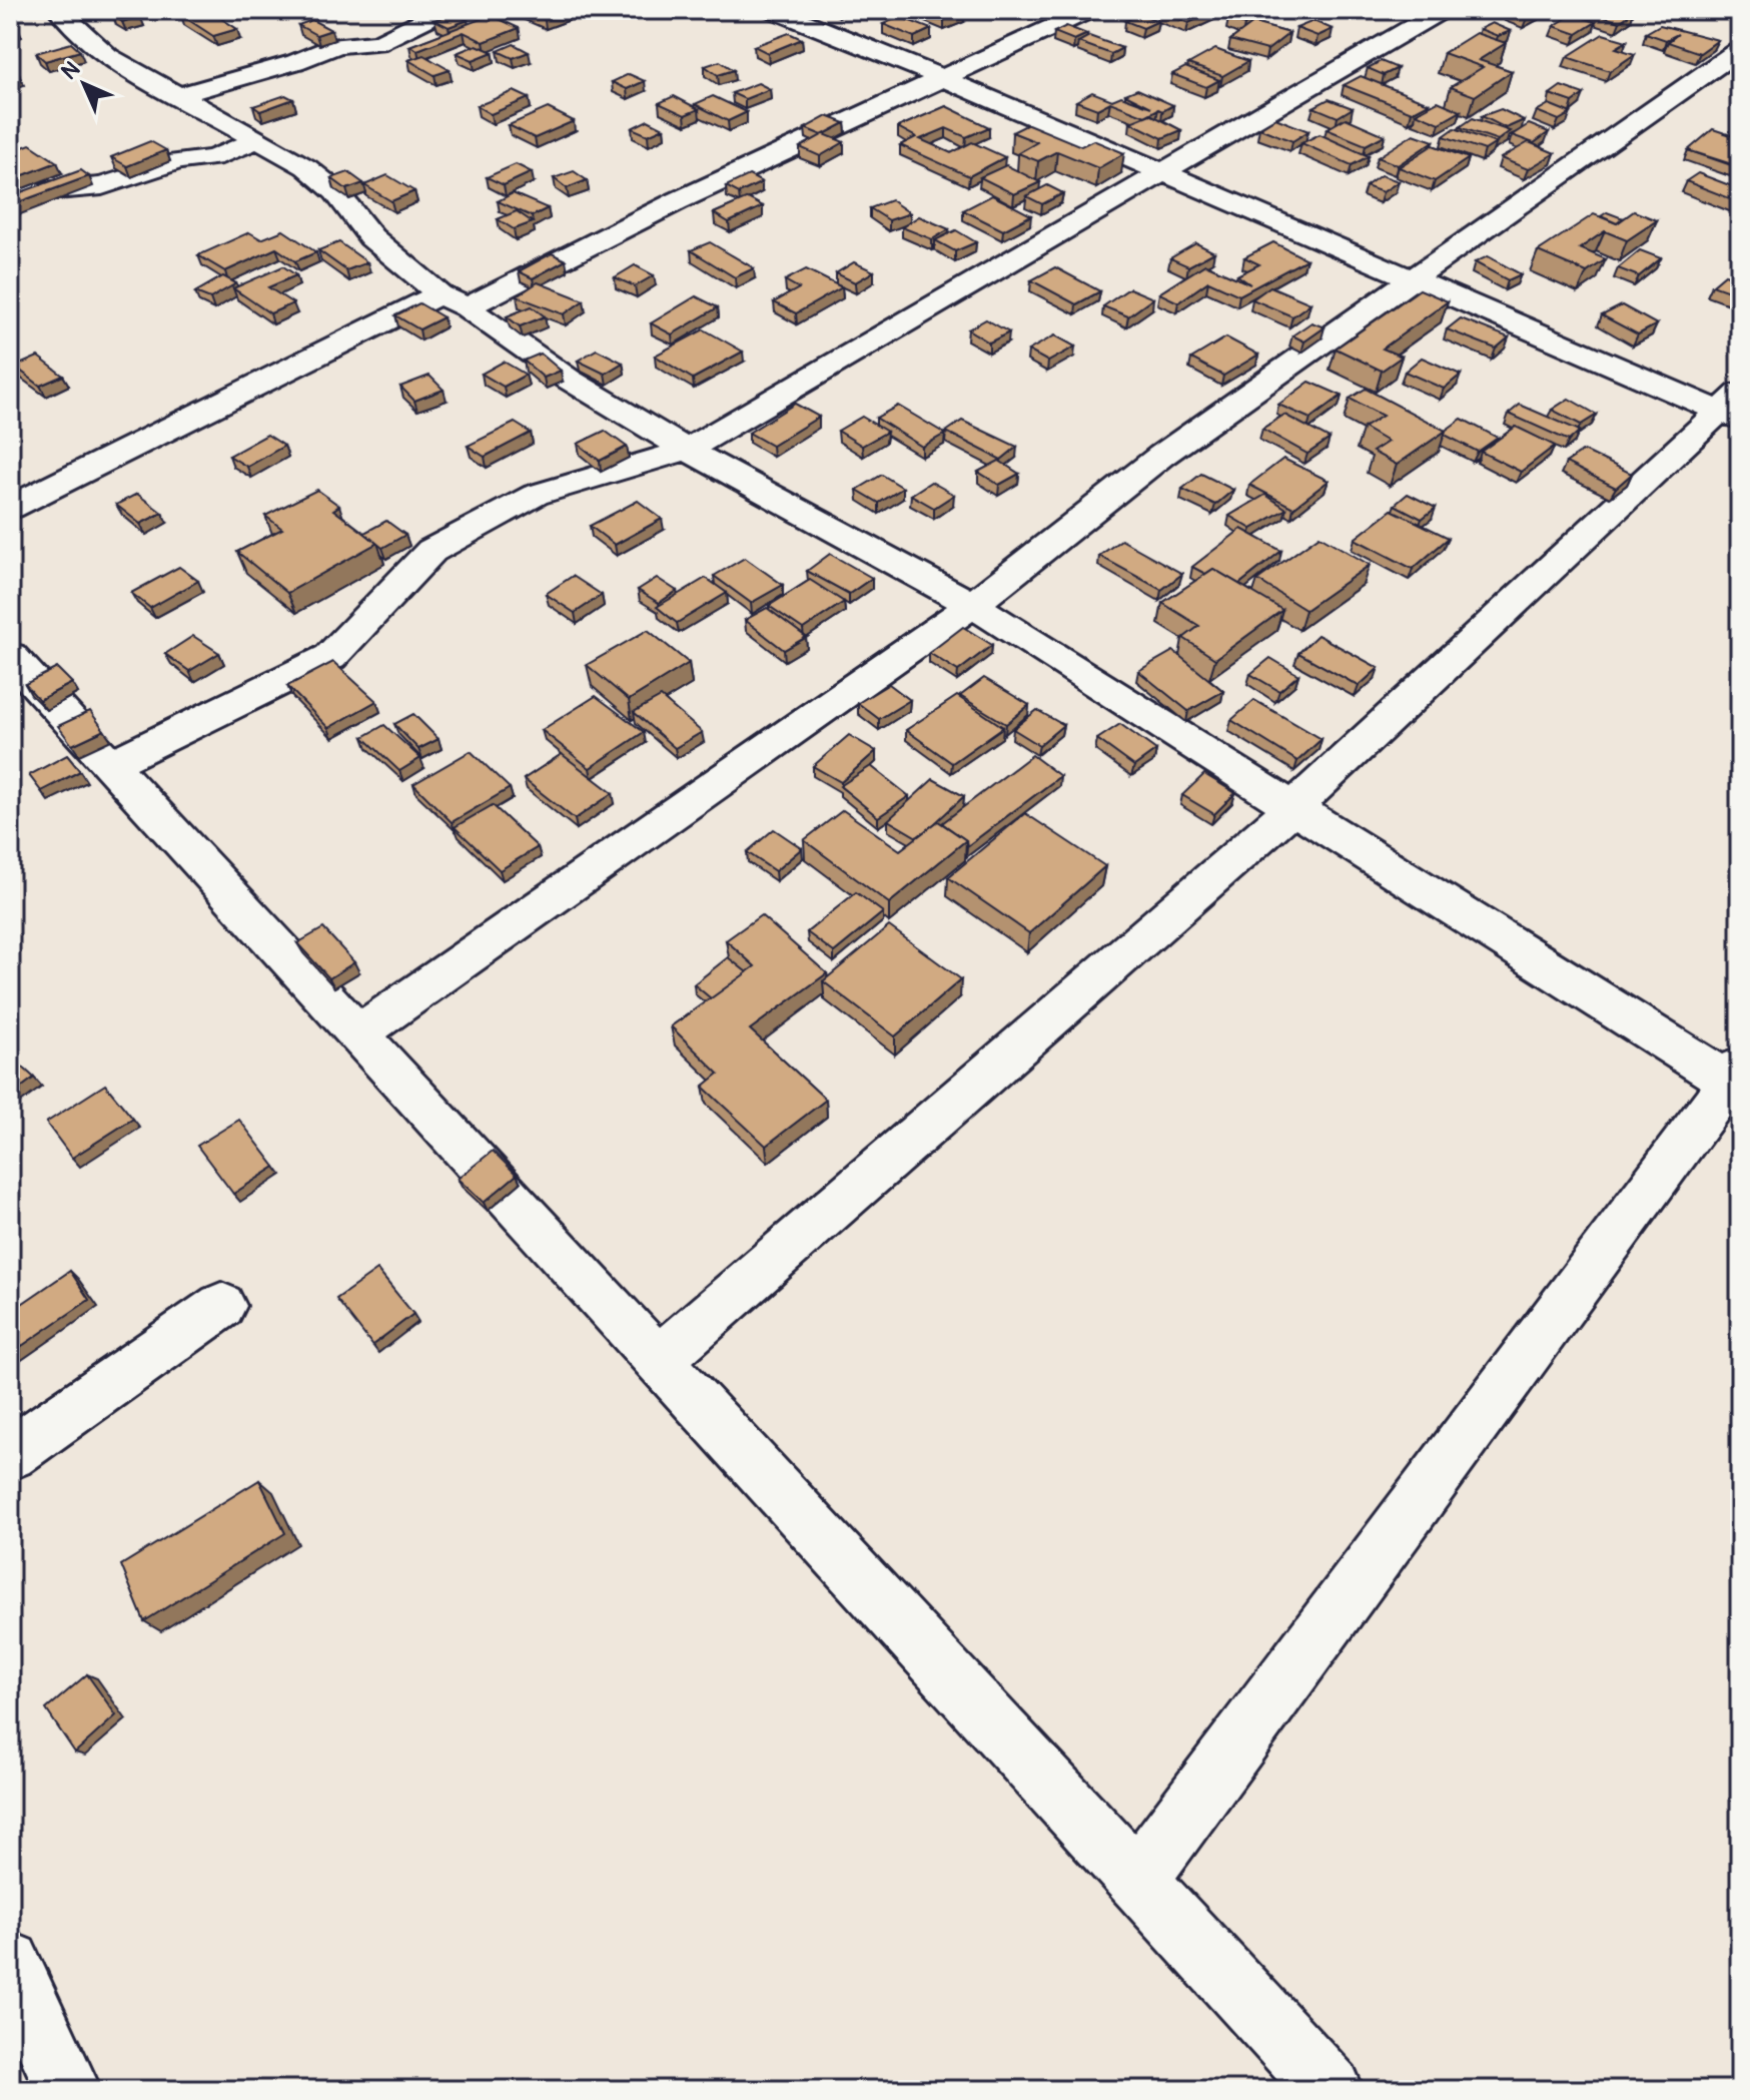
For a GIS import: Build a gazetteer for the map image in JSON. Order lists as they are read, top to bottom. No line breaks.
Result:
{"north":"top left"}
